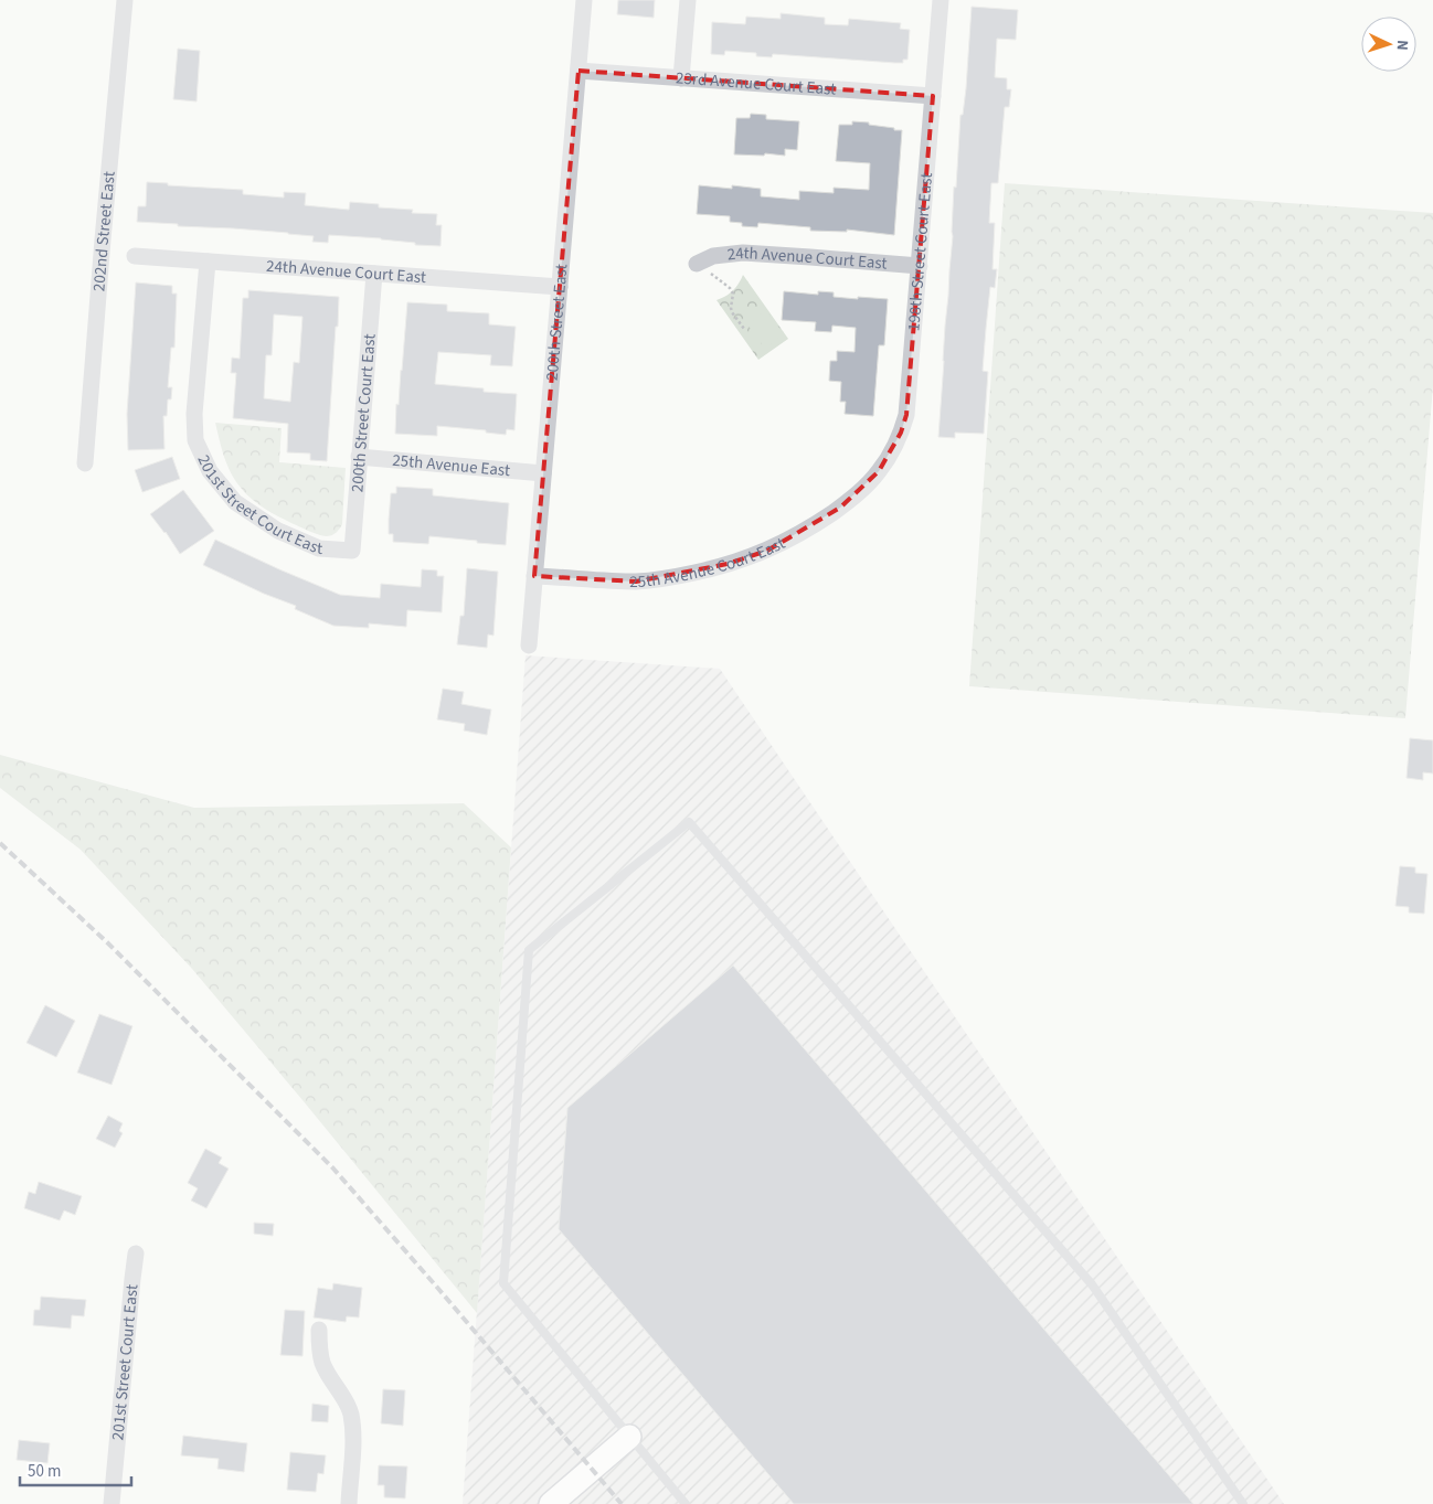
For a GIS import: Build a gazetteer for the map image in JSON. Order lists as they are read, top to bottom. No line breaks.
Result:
{"streets":{"street":["23rd Avenue Court East","202nd Street East","198th Street Court East","24th Avenue Court East","200th Street East","200th Street Court East","25th Avenue East","201st Street Court East","25th Avenue Court East"]},"crossings":[["23rd Avenue Court East","198th Street Court East"],["23rd Avenue Court East","200th Street East"],["198th Street Court East","24th Avenue Court East"],["198th Street Court East","25th Avenue Court East"],["24th Avenue Court East","200th Street East"],["24th Avenue Court East","200th Street Court East"],["24th Avenue Court East","201st Street Court East"],["200th Street East","25th Avenue East"],["200th Street East","25th Avenue Court East"],["200th Street Court East","25th Avenue East"],["200th Street Court East","201st Street Court East"]],"scale_bar":"50 m","north":"right"}
